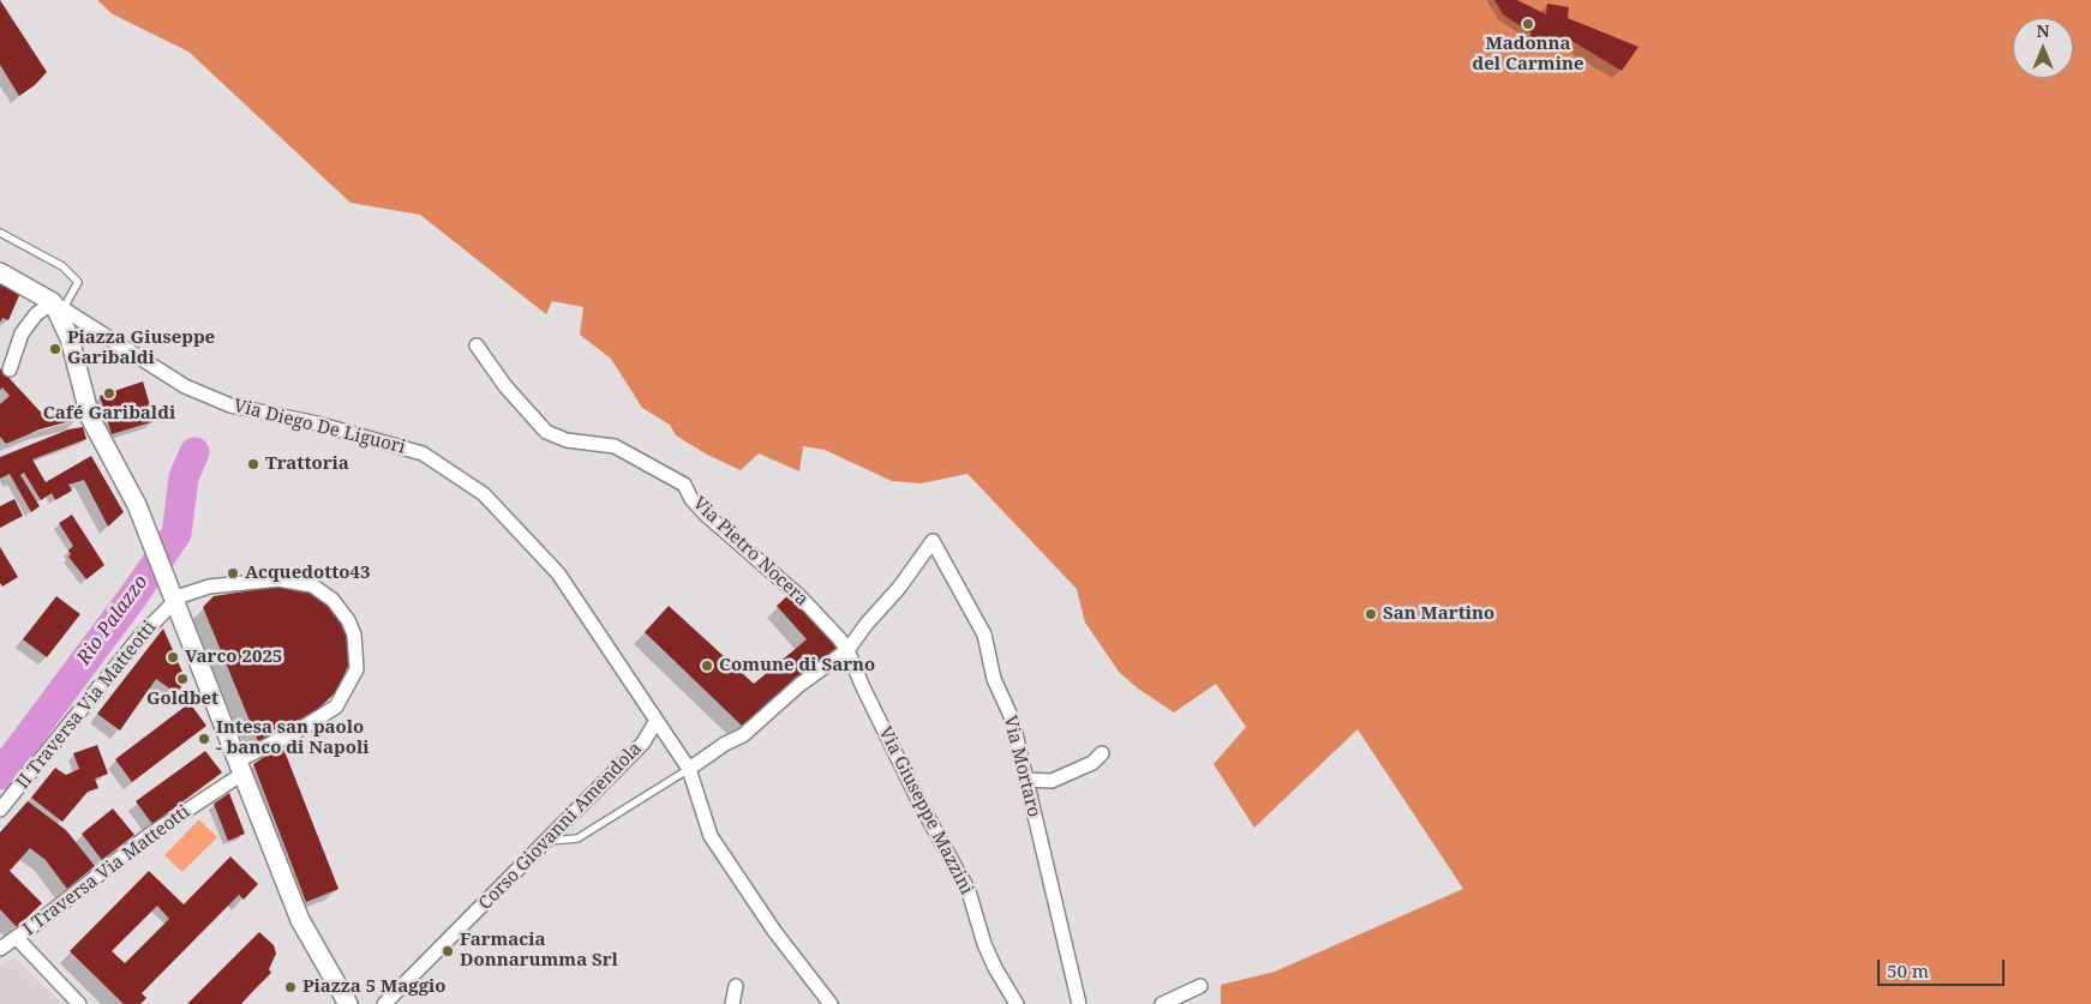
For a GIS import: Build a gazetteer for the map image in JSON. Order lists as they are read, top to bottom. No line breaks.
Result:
{"streets":{"street":["Via Diego De Liguori","Via Pietro Nocera","II Traversa Via Matteotti","Via Mortaro","Via Giuseppe Mazzini","Corso Giovanni Amendola","I Traversa Via Matteotti"]},"crossings":[["Via Diego De Liguori","Corso Giovanni Amendola"],["Via Pietro Nocera","Via Mortaro"],["Via Pietro Nocera","Via Giuseppe Mazzini"],["II Traversa Via Matteotti","I Traversa Via Matteotti"],["Via Mortaro","Via Giuseppe Mazzini"]],"water":["Rio Palazzo"],"places":["Madonna del Carmine","Piazza Giuseppe Garibaldi","Café Garibaldi","Trattoria","Acquedotto43","San Martino","Varco 2025","Comune di Sarno","Goldbet","Intesa san paolo - banco di Napoli","Farmacia Donnarumma Srl","Piazza 5 Maggio"],"scale_bar":"50 m","north":"top"}
